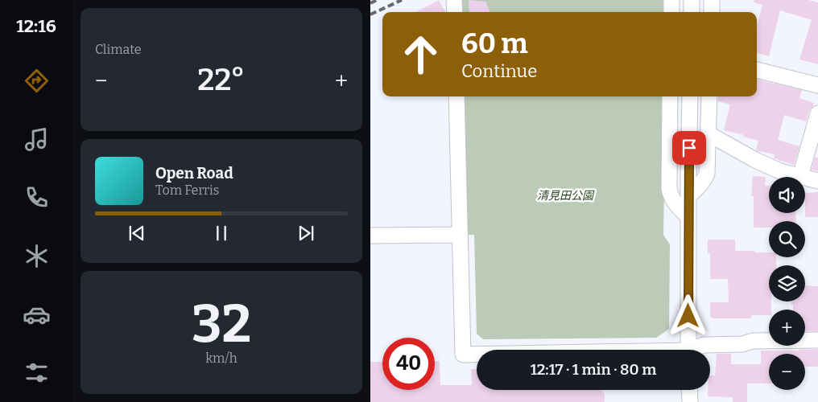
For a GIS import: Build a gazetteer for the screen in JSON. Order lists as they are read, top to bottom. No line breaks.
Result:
{"parks":["清見田公園"],"page":{"tabs":"12:16","tile":["Climate",["32","km/h"]],"turn":["60 m","Continue"],"heat":["−","22°","+"],"song":["Open Road","Tom Ferris"],"map_buttons":["+","−"],"limit":"40","trip":"12:17 · 1 min · 80 m"}}
